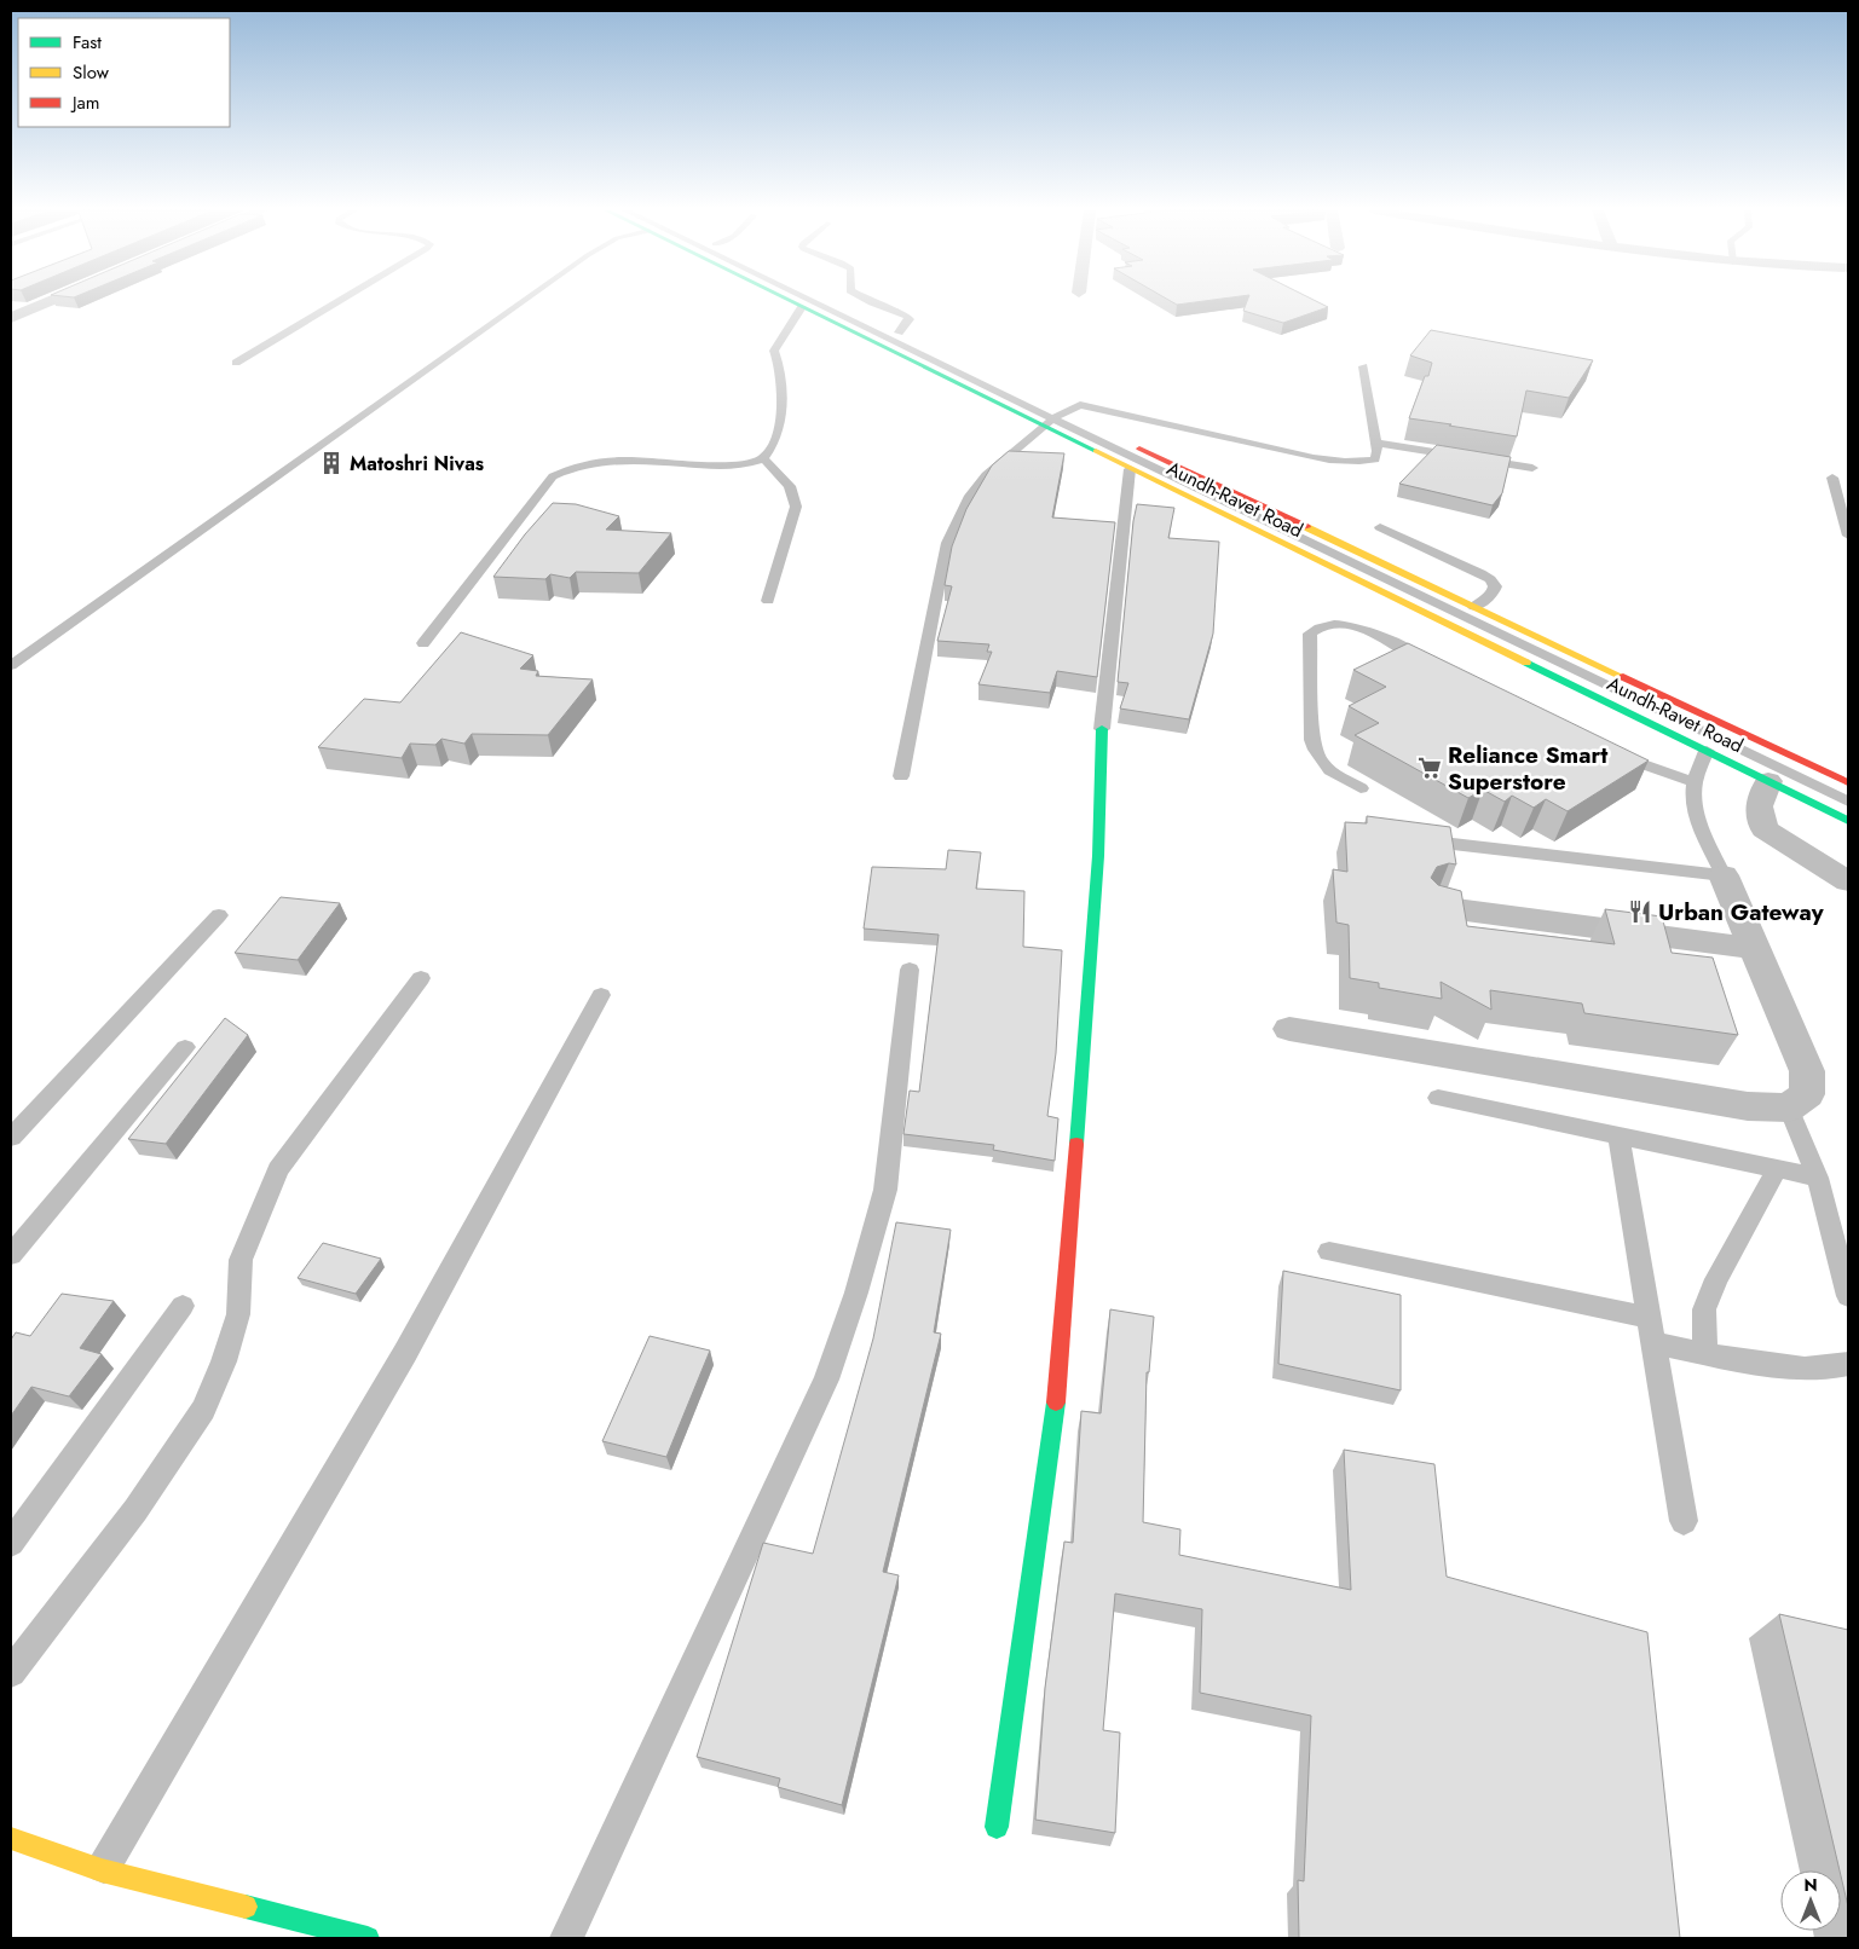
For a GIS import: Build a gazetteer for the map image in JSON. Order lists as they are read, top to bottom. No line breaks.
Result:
{"streets":{"main road":["Aundh-Ravet Road"]},"places":{"building":["Matoshri Nivas"],"supermarket":["Reliance Smart Superstore"],"restaurant":["Urban Gateway"]},"legend":["Fast","Slow","Jam"],"north":"top"}
